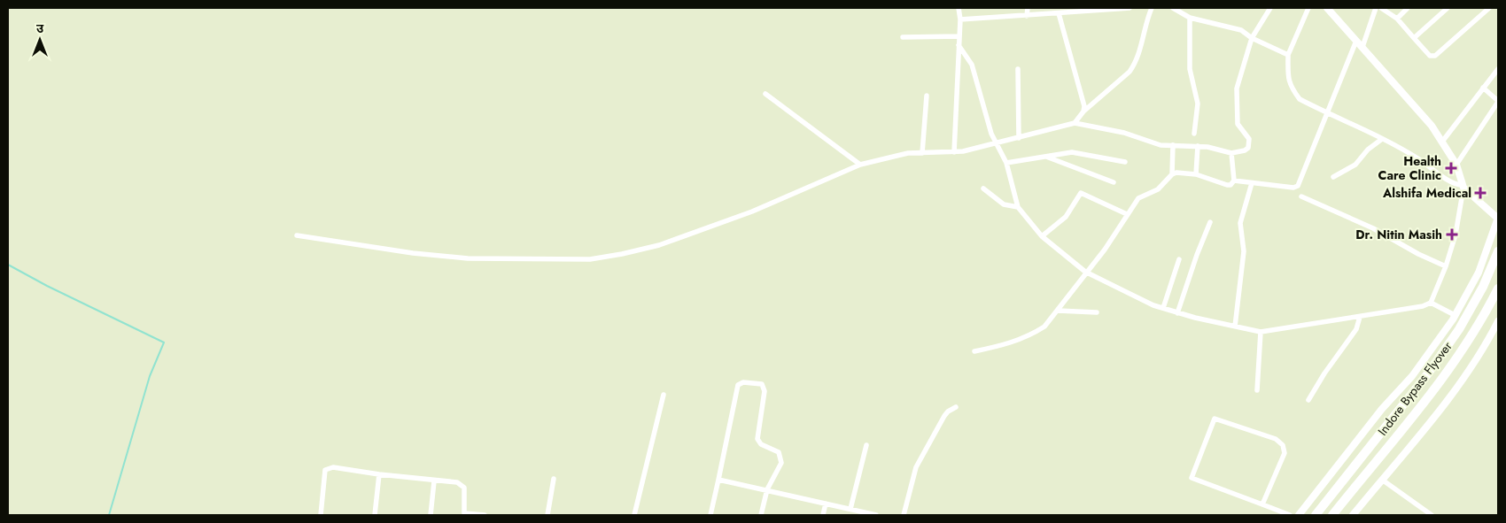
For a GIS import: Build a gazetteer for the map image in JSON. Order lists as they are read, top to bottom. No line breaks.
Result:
{"streets":{"highway":["Indore Bypass Flyover"]},"places":{"health":["Health Care Clinic","Alshifa Medical","Dr. Nitin Masih"]},"north":"top"}
